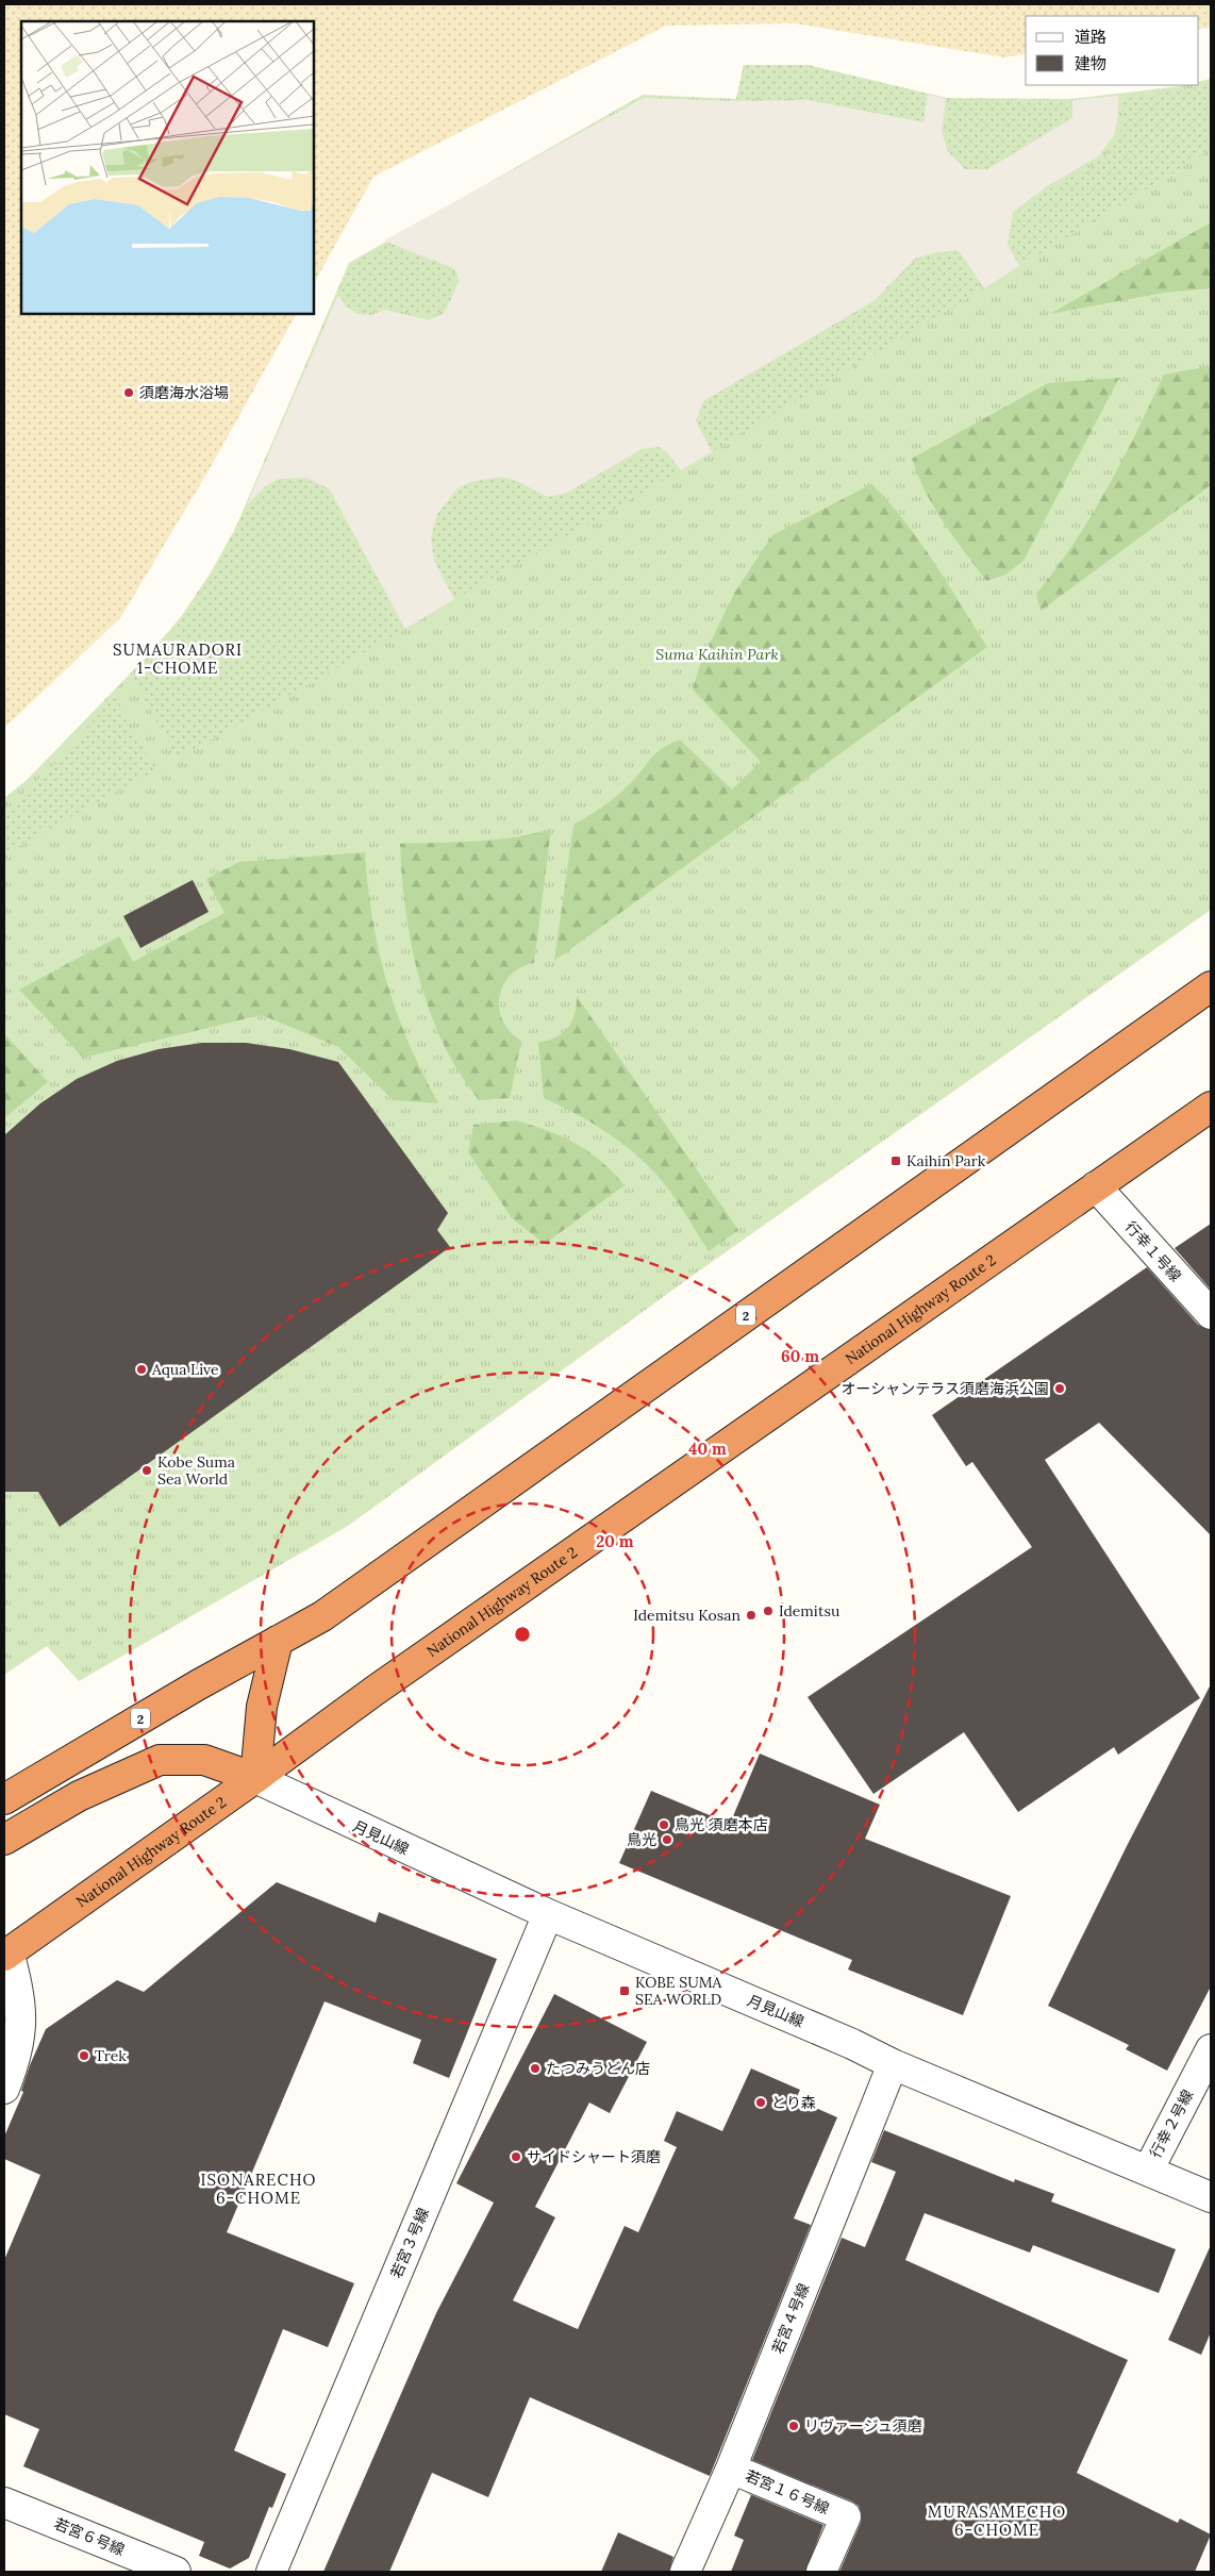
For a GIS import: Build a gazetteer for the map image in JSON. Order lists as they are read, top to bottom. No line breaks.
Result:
{"streets":{"highway":["National Highway Route 2","2"],"street":["行幸１号線","月見山線","行幸２号線","若宮３号線","若宮４号線","若宮１６号線","若宮６号線"]},"crossings":[["行幸１号線","National Highway Route 2"],["National Highway Route 2","月見山線"],["月見山線","行幸２号線"],["月見山線","若宮３号線"],["月見山線","若宮４号線"],["若宮４号線","若宮１６号線"]],"districts":["SUMAURADORI 1-CHOME","ISONARECHO 6-CHOME","MURASAMECHO 6-CHOME"],"parks":["Suma Kaihin Park"],"places":{"other":["須磨海水浴場","Aqua Live","オーシャンテラス須磨海浜公園","Kobe Suma Sea World","Idemitsu","Idemitsu Kosan","鳥光 須磨本店","鳥光","Trek","たつみうどん店","とり森","サイドシャート須磨","リヴァージュ須磨"],"transit":["Kaihin Park","KOBE SUMA SEA WORLD"]},"legend":["道路","建物"],"rings":["60 m","40 m","20 m"]}
